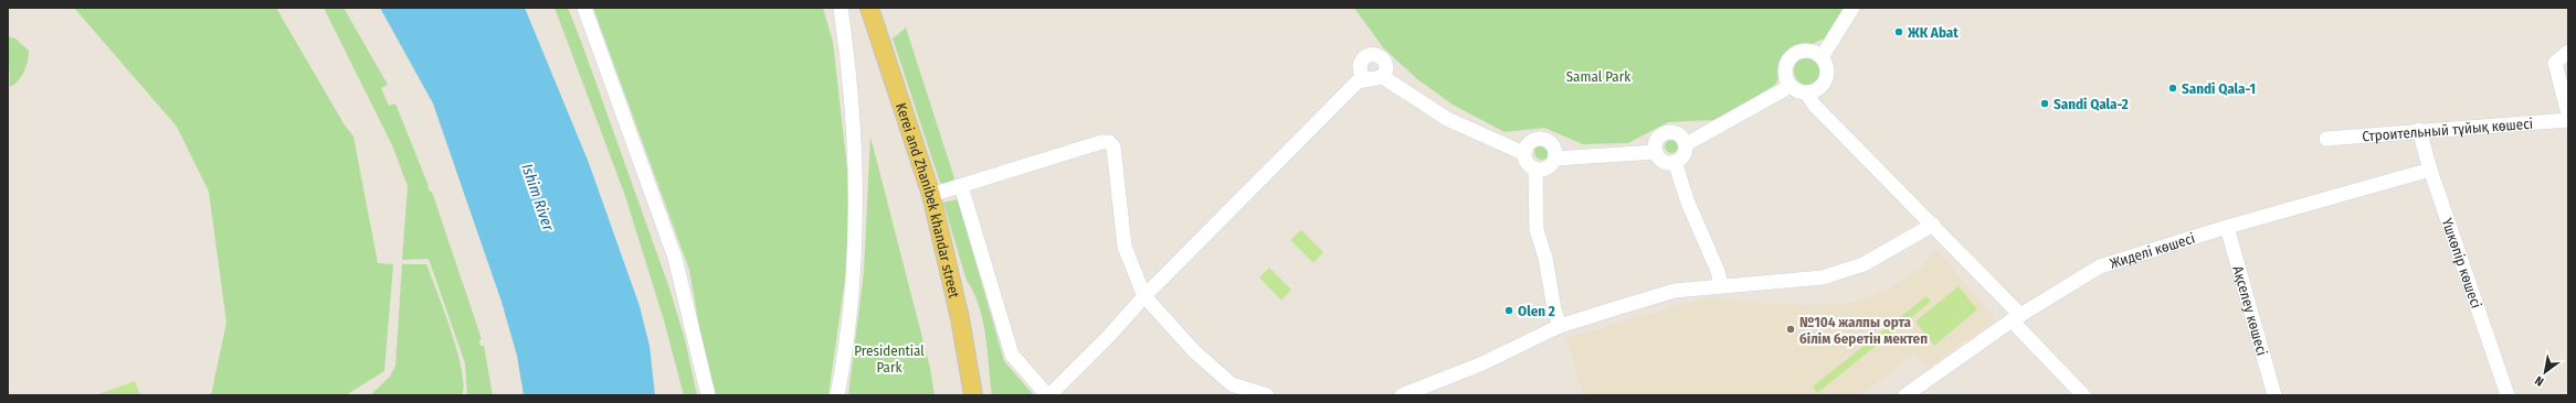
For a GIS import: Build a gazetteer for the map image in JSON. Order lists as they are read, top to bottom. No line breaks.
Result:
{"streets":{"main road":["Kerei and Zhanibek khandar street"],"street":["Строительный тұйық көшесі","Жиделі көшесі","Үшкөпір көшесі","Ақселеу көшесі"]},"crossings":[["Строительный тұйық көшесі","Үшкөпір көшесі"],["Жиделі көшесі","Үшкөпір көшесі"],["Жиделі көшесі","Ақселеу көшесі"]],"water":["Ishim River"],"parks":["Samal Park","Presidential Park"],"places":["ЖК Abat","Sandi Qala-1","Sandi Qala-2","Olen 2","№104 жалпы орта білім беретін мектеп"],"north":"bottom left"}
